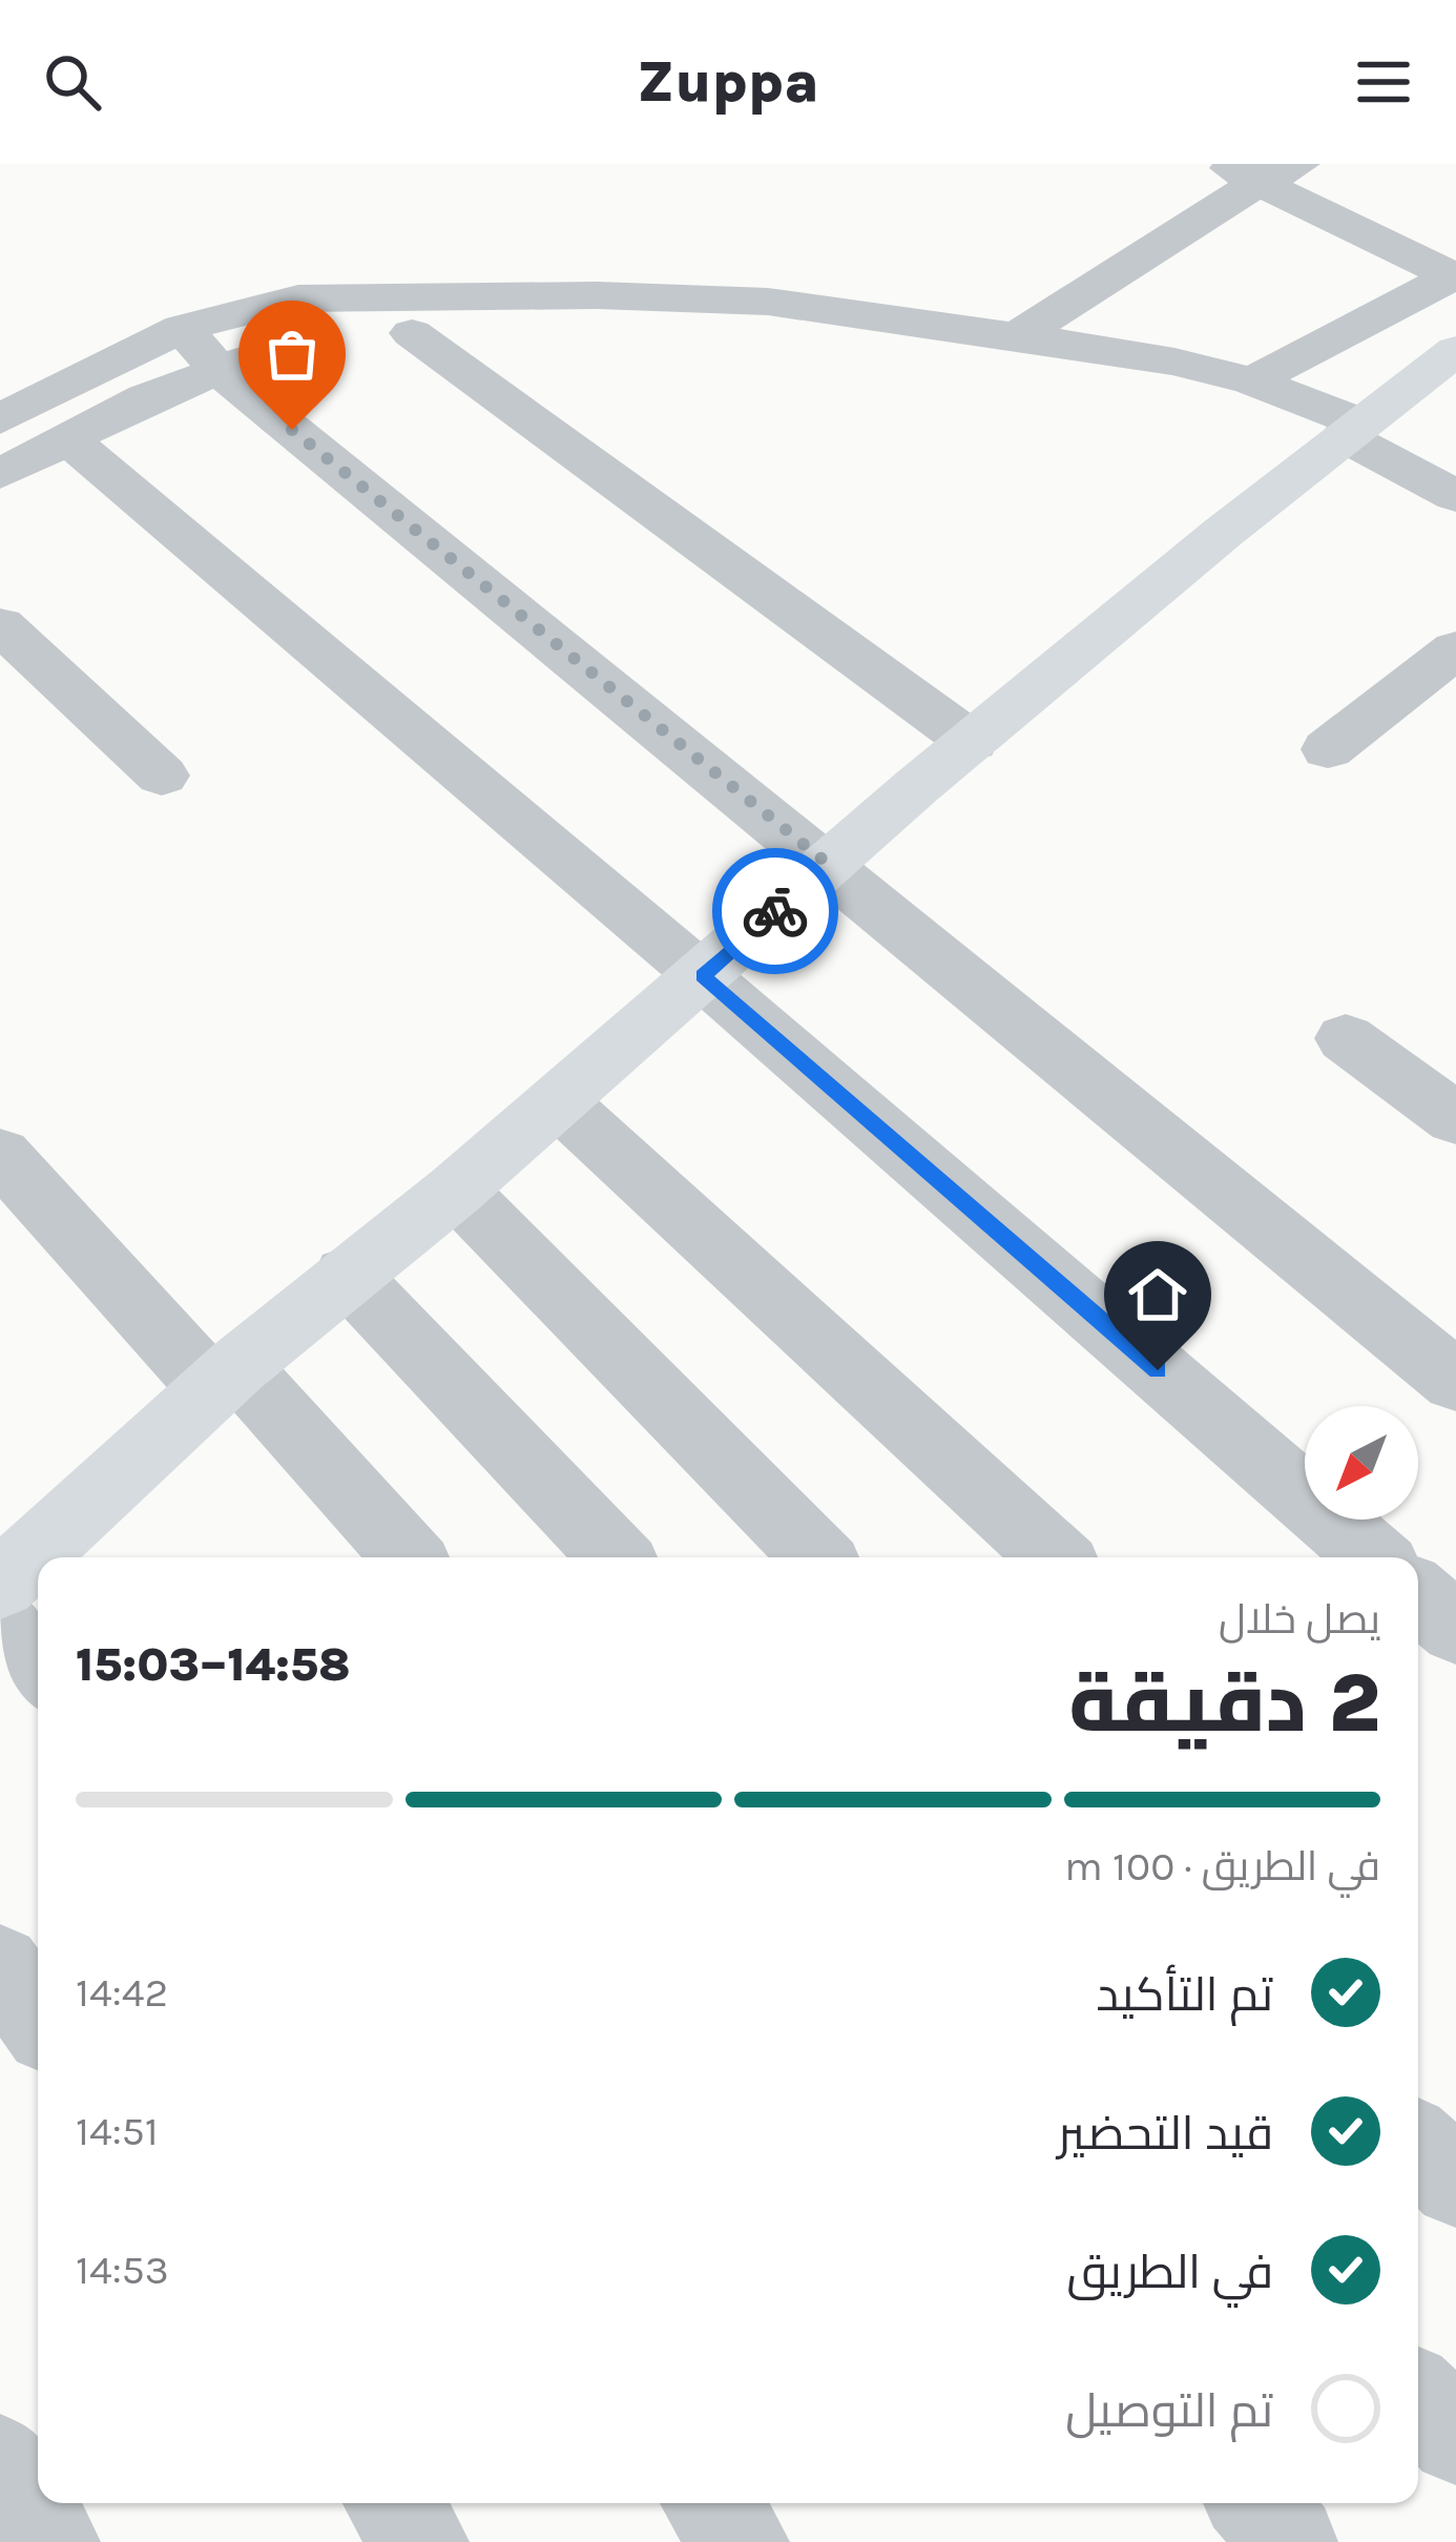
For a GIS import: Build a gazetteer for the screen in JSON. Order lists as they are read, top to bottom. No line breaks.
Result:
{"north":"bottom left","page":{"header":"Zuppa","heading":["2 دقيقة","يصل خلال","14:58–15:03"],"bar":"في الطريق · 100 m","list":[["تم التأكيد","14:42"],["قيد التحضير","14:51"],["في الطريق","14:53"],"تم التوصيل"]}}
